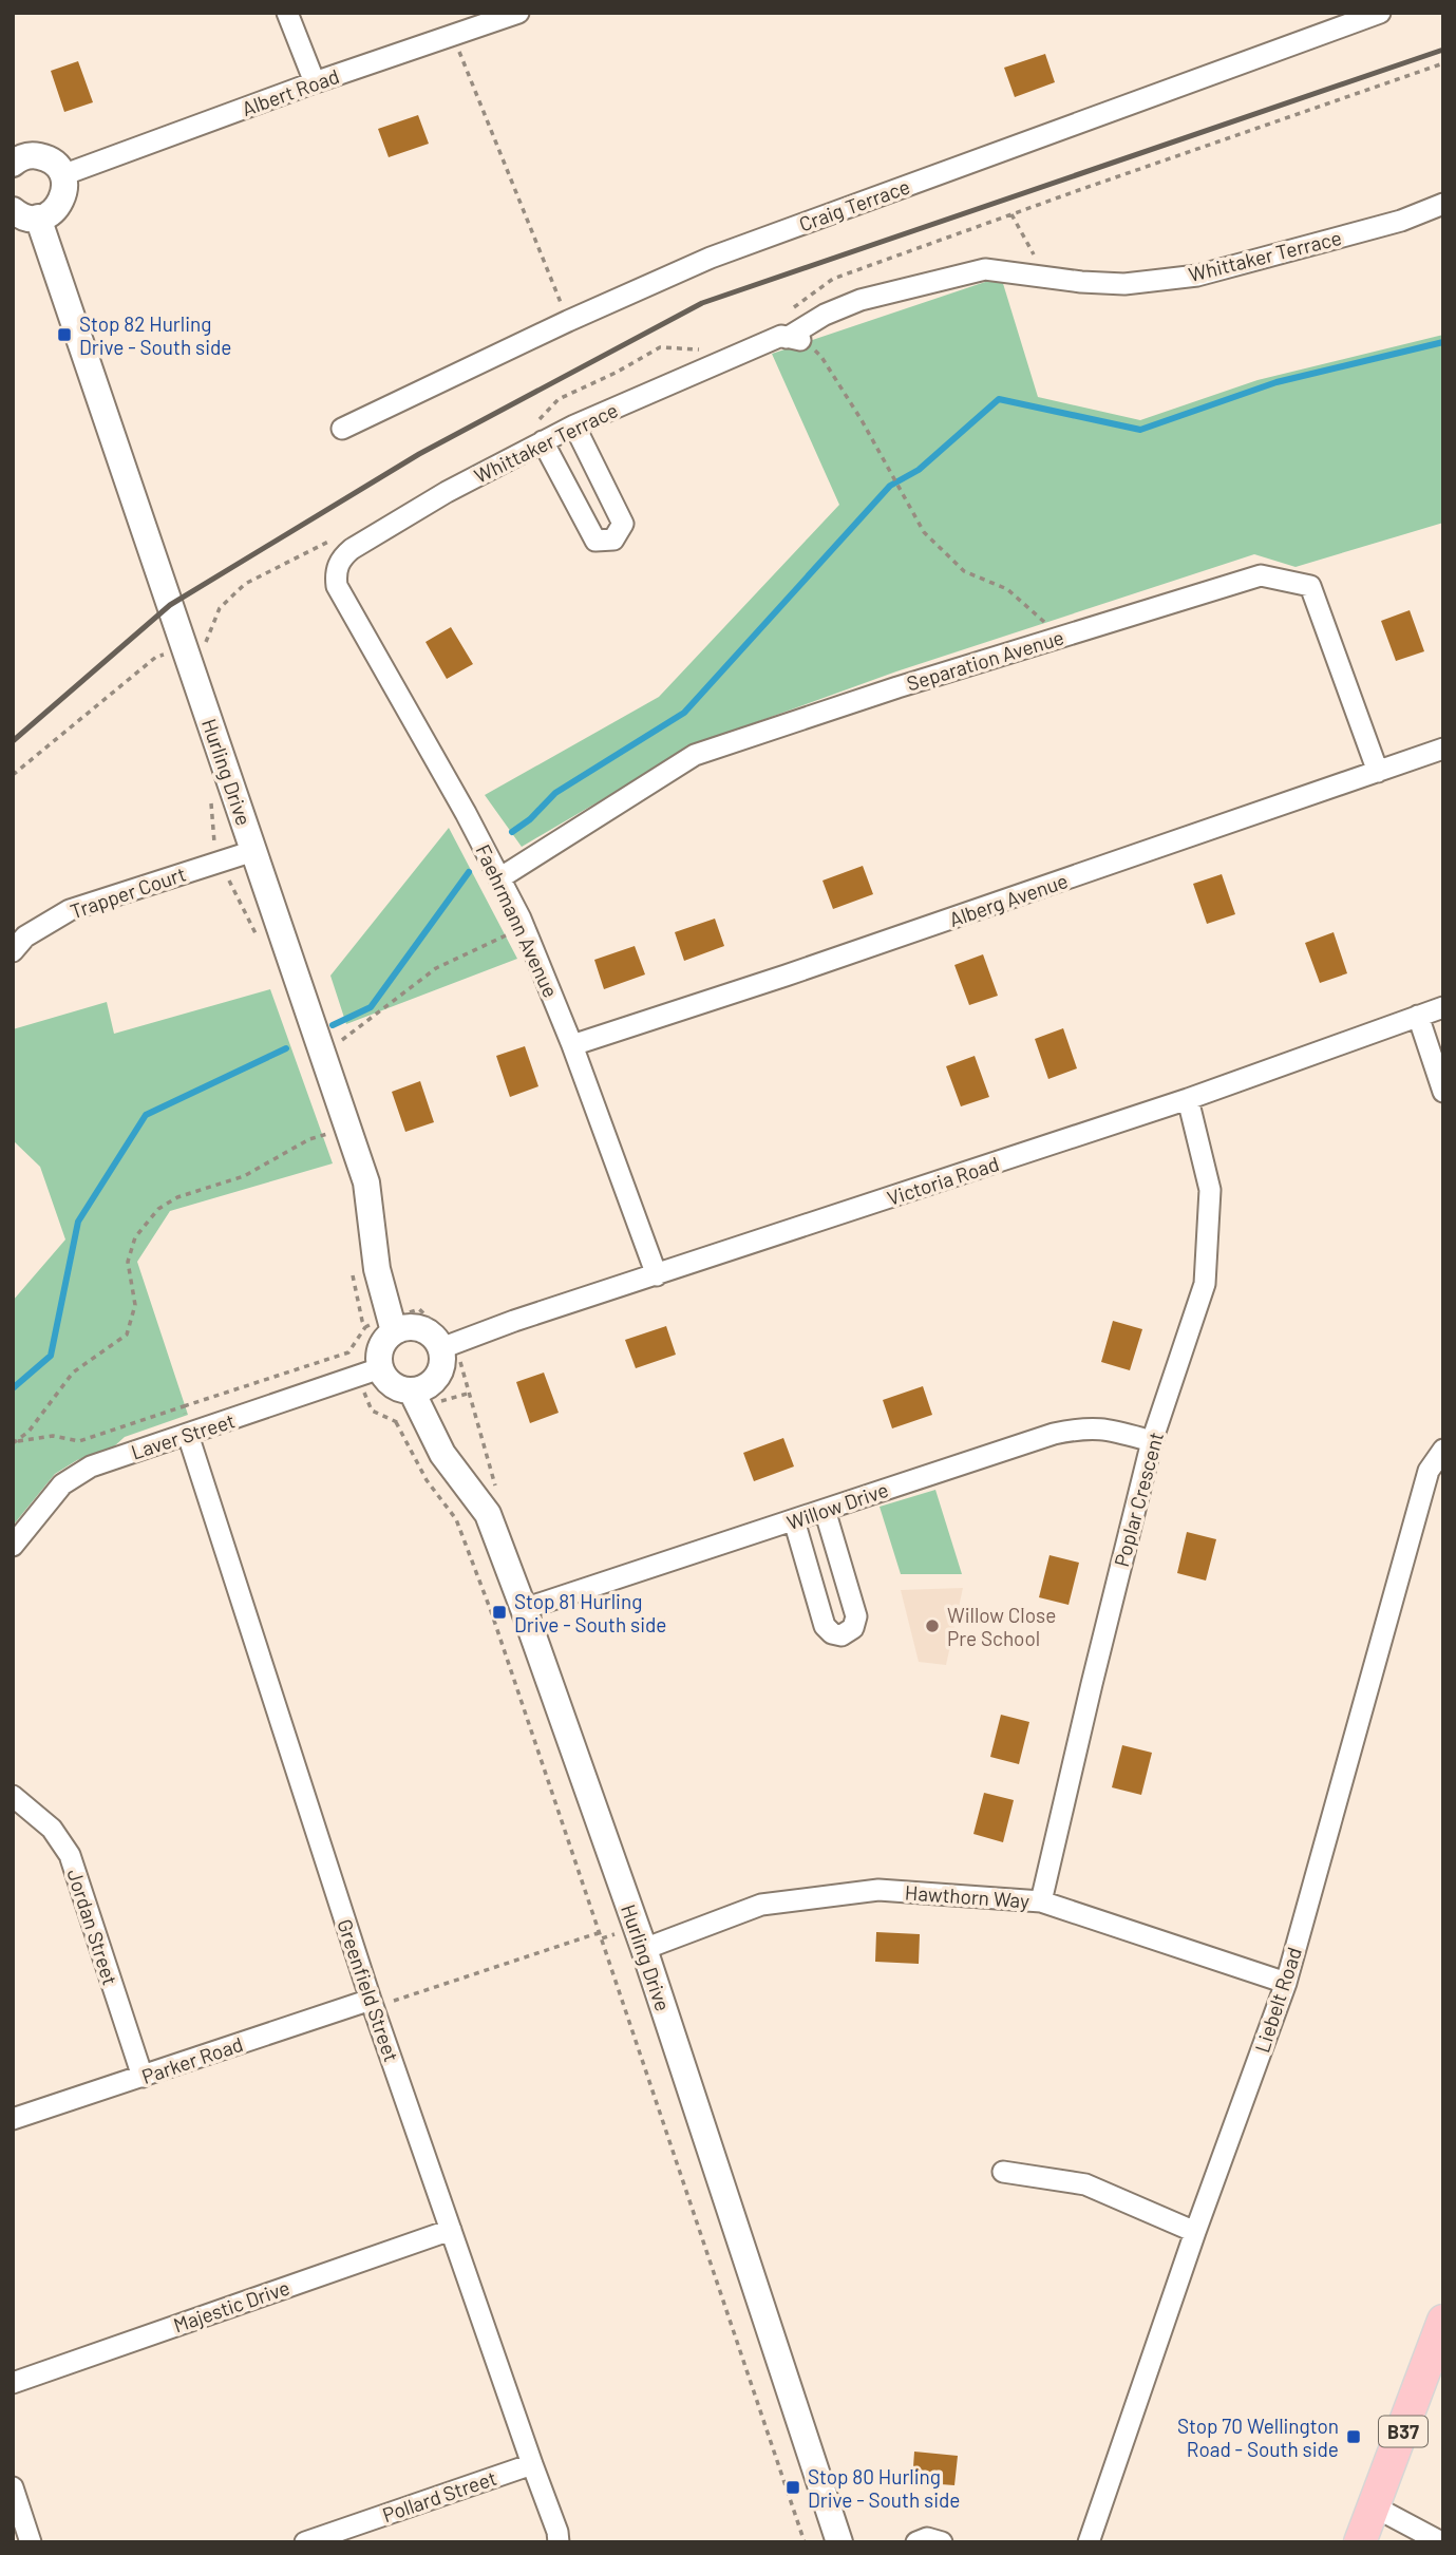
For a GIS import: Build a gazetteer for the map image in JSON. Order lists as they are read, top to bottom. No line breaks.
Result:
{"streets":{"main road":["B37"],"street":["Albert Road","Craig Terrace","Whittaker Terrace","Separation Avenue","Hurling Drive","Trapper Court","Alberg Avenue","Faehrmann Avenue","Victoria Road","Laver Street","Poplar Crescent","Willow Drive","Hawthorn Way","Jordan Street","Greenfield Street","Liebelt Road","Parker Road","Majestic Drive","Pollard Street"]},"crossings":[["Whittaker Terrace","Faehrmann Avenue"],["Separation Avenue","Alberg Avenue"],["Separation Avenue","Faehrmann Avenue"],["Hurling Drive","Trapper Court"],["Hurling Drive","Victoria Road"],["Hurling Drive","Laver Street"],["Hurling Drive","Willow Drive"],["Hurling Drive","Hawthorn Way"],["Alberg Avenue","Faehrmann Avenue"],["Faehrmann Avenue","Victoria Road"],["Victoria Road","Laver Street"],["Victoria Road","Poplar Crescent"],["Laver Street","Greenfield Street"],["Poplar Crescent","Willow Drive"],["Poplar Crescent","Hawthorn Way"],["Hawthorn Way","Liebelt Road"],["Jordan Street","Parker Road"],["Greenfield Street","Parker Road"],["Greenfield Street","Majestic Drive"],["Greenfield Street","Pollard Street"]],"places":{"transit":["Stop 82 Hurling Drive - South side","Stop 81 Hurling Drive - South side","Stop 70 Wellington Road - South side","Stop 80 Hurling Drive - South side"],"other":["Willow Close Pre School"]}}
